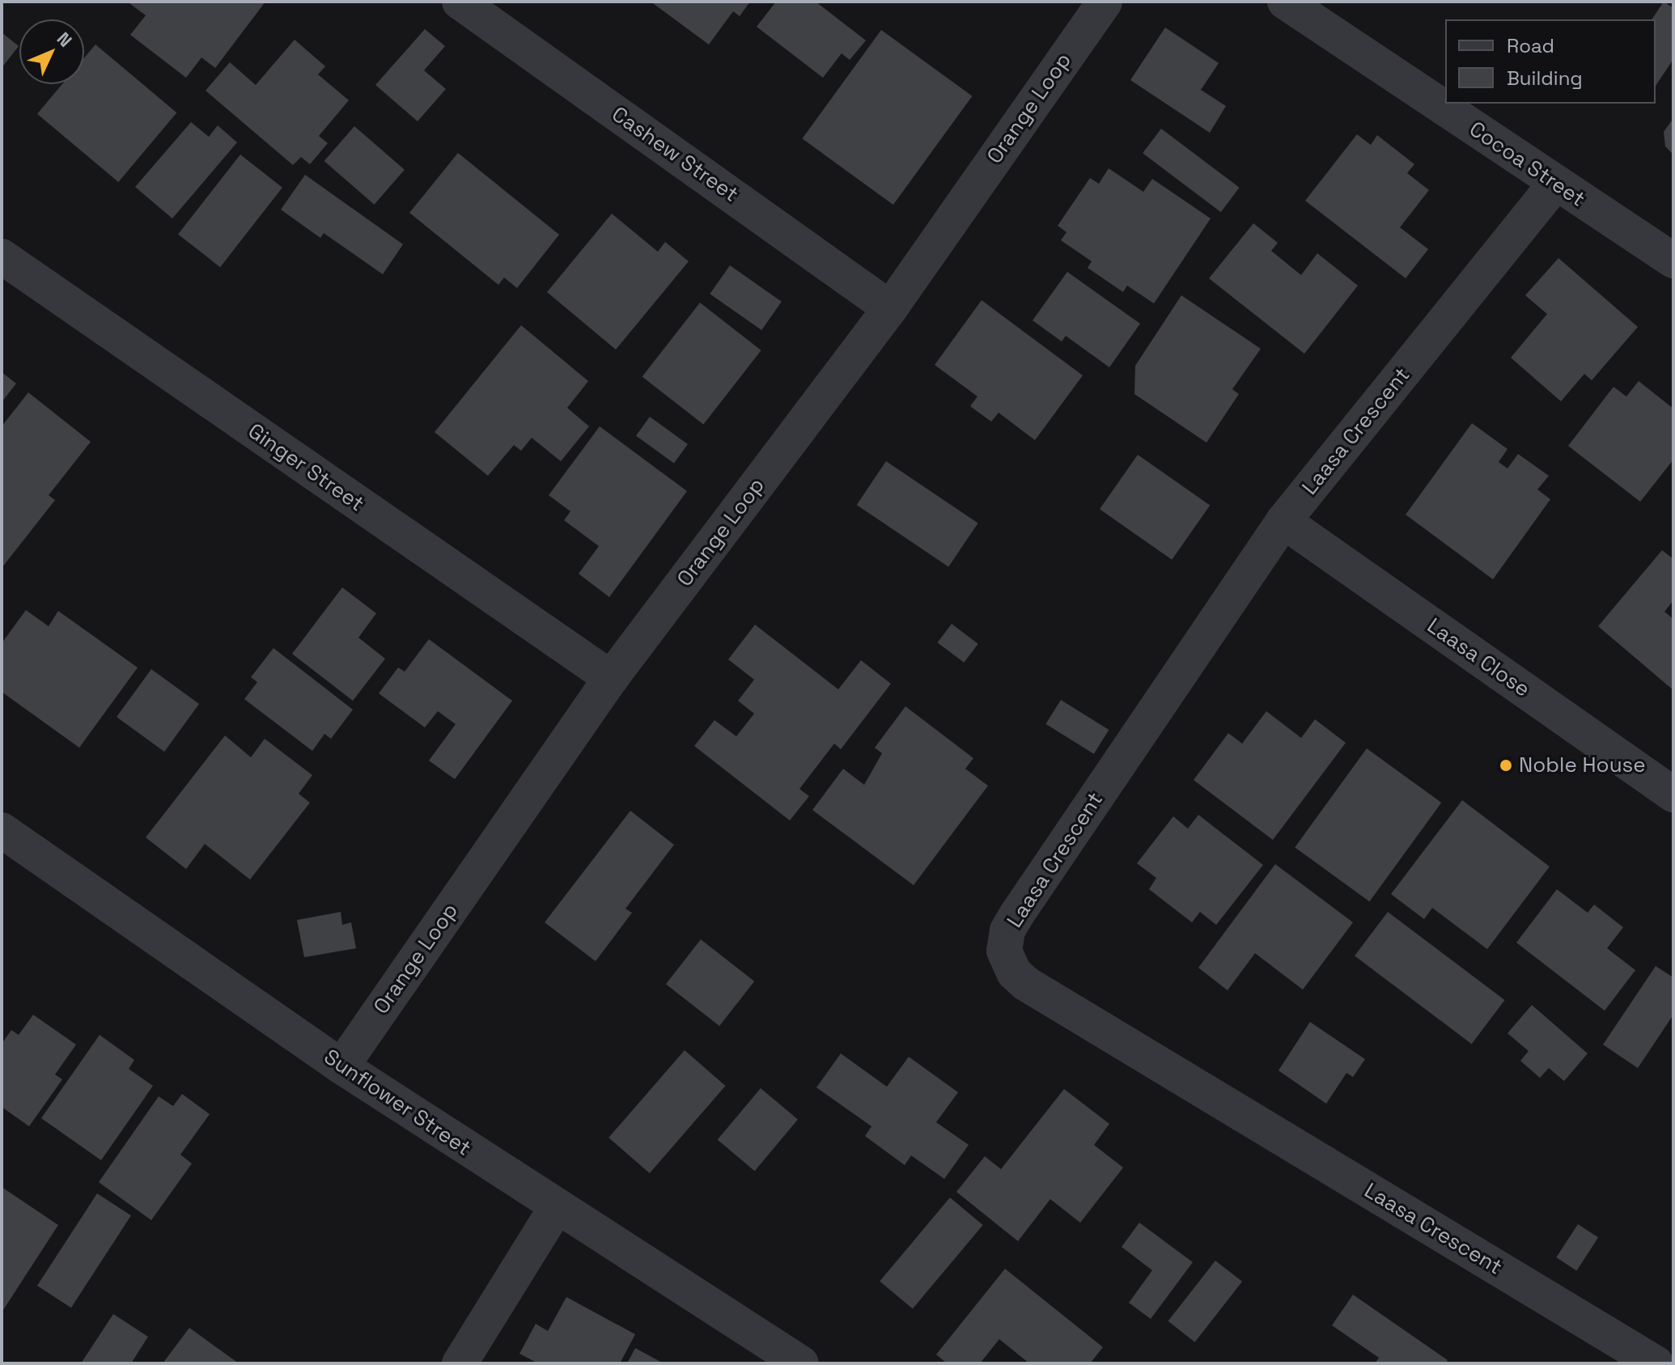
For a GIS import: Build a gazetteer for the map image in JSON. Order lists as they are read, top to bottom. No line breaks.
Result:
{"streets":{"street":["Orange Loop","Cashew Street","Cocoa Street","Laasa Crescent","Ginger Street","Laasa Close","Sunflower Street"]},"crossings":[["Orange Loop","Cashew Street"],["Orange Loop","Ginger Street"],["Orange Loop","Sunflower Street"],["Cocoa Street","Laasa Crescent"],["Laasa Crescent","Laasa Close"]],"places":["Noble House"],"legend":["Road","Building"],"north":"top right"}
